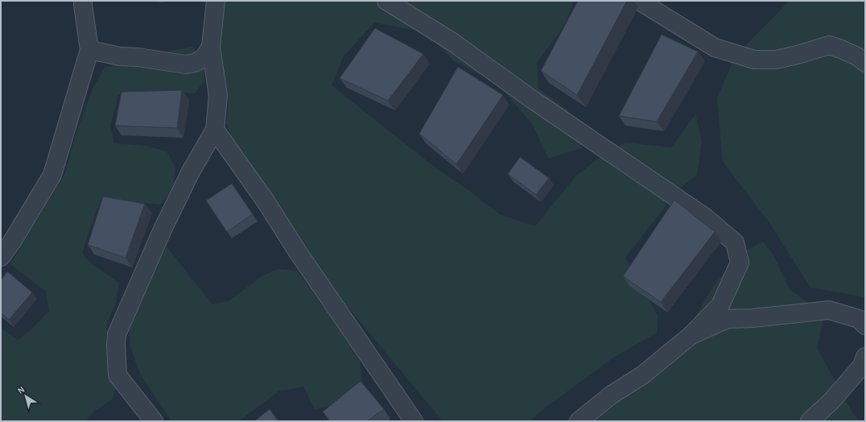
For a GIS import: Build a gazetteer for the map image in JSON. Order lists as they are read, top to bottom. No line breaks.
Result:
{"north":"top left"}
